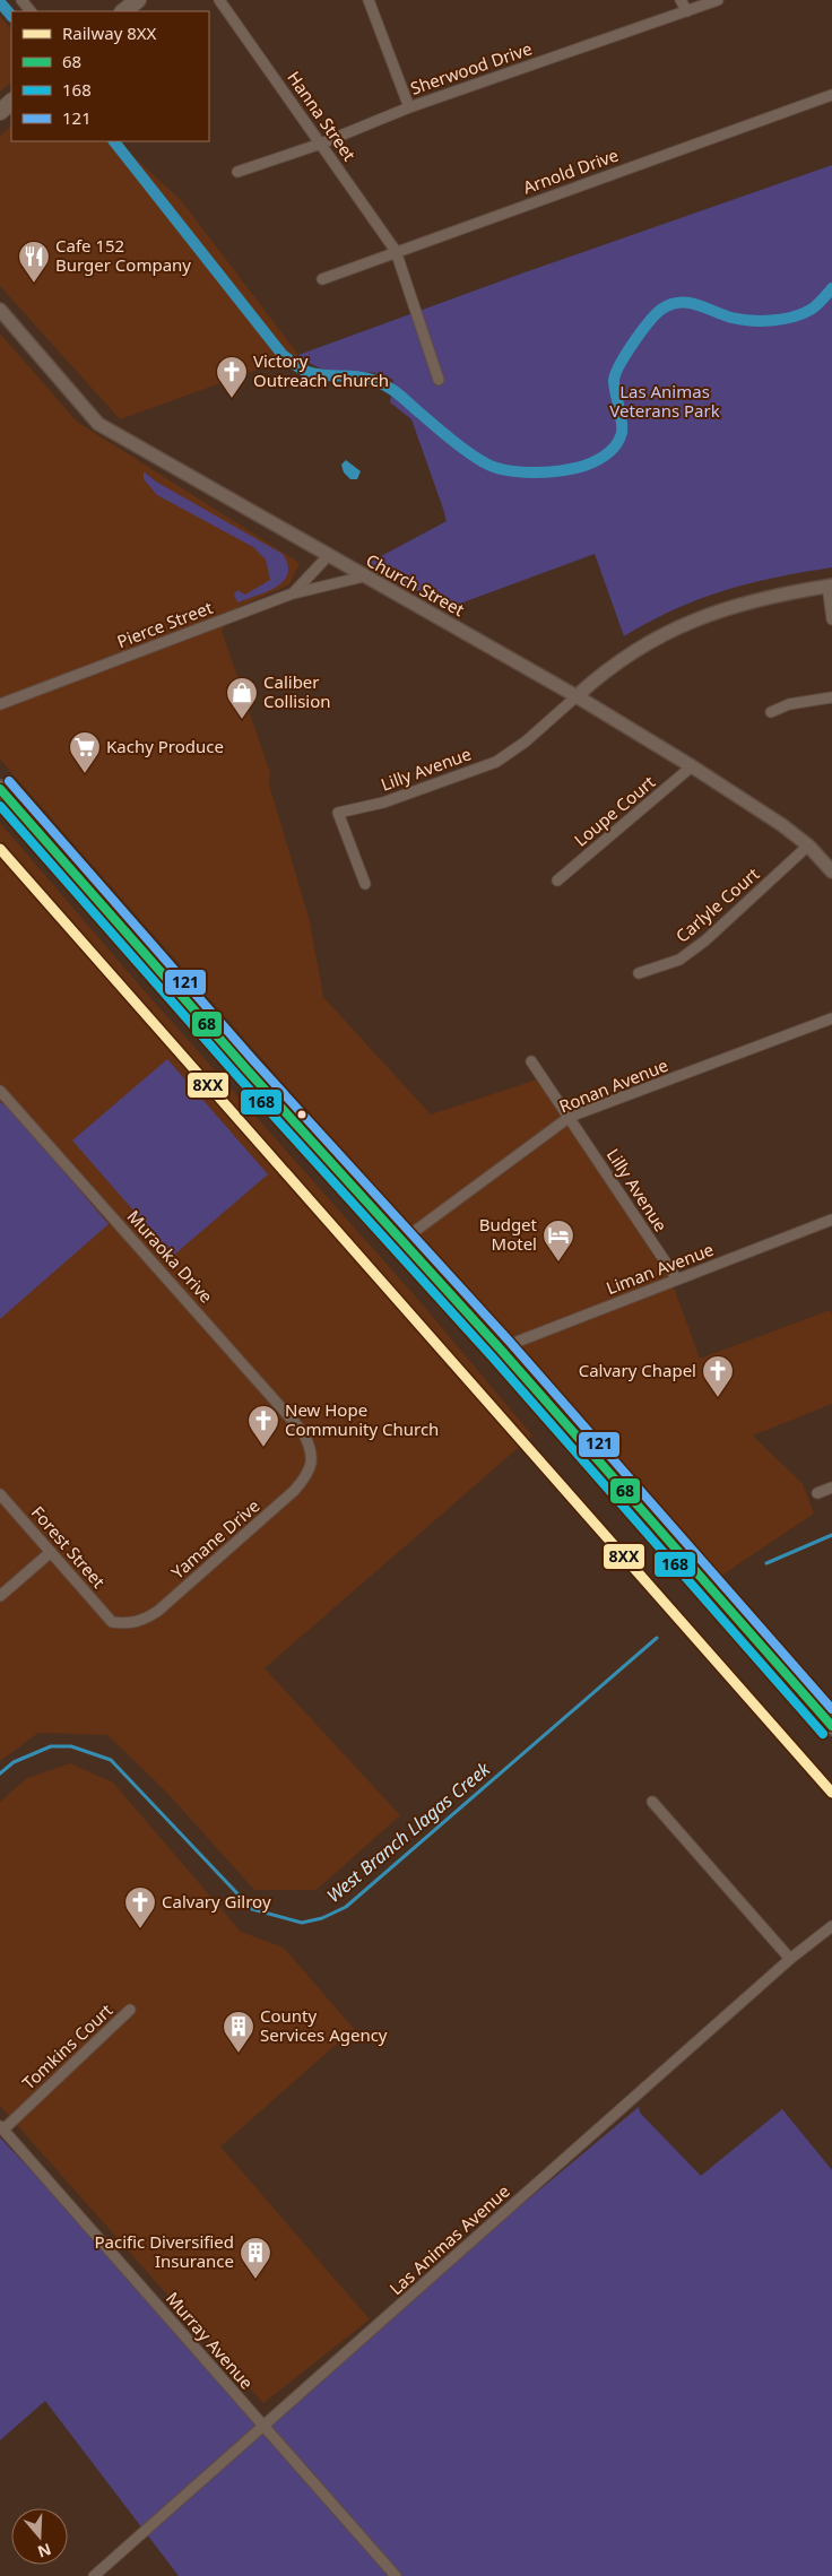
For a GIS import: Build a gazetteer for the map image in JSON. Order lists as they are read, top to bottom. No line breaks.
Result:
{"streets":{"street":["Sherwood Drive","Hanna Street","Arnold Drive","Church Street","Pierce Street","Lilly Avenue","Loupe Court","Carlyle Court","Ronan Avenue","Muraoka Drive","Liman Avenue","Yamane Drive","Forest Street","Tomkins Court","Las Animas Avenue","Murray Avenue"]},"crossings":[["Sherwood Drive","Hanna Street"],["Hanna Street","Arnold Drive"],["Church Street","Pierce Street"],["Church Street","Lilly Avenue"],["Church Street","Loupe Court"],["Church Street","Carlyle Court"],["Lilly Avenue","Ronan Avenue"],["Lilly Avenue","Liman Avenue"],["Muraoka Drive","Yamane Drive"],["Yamane Drive","Forest Street"],["Tomkins Court","Murray Avenue"],["Las Animas Avenue","Murray Avenue"]],"water":["West Branch Llagas Creek"],"parks":["Las Animas Veterans Park"],"places":{"restaurant":["Cafe 152 Burger Company"],"church":["Victory Outreach Church","Calvary Chapel","New Hope Community Church","Calvary Gilroy"],"shop":["Caliber Collision"],"supermarket":["Kachy Produce"],"hotel":["Budget Motel"],"building":["County Services Agency","Pacific Diversified Insurance"]},"lines":["transit line 121","transit line 68","transit line 168","rail line 8XX"],"legend":["Railway 8XX","68","168","121"],"north":"bottom"}
